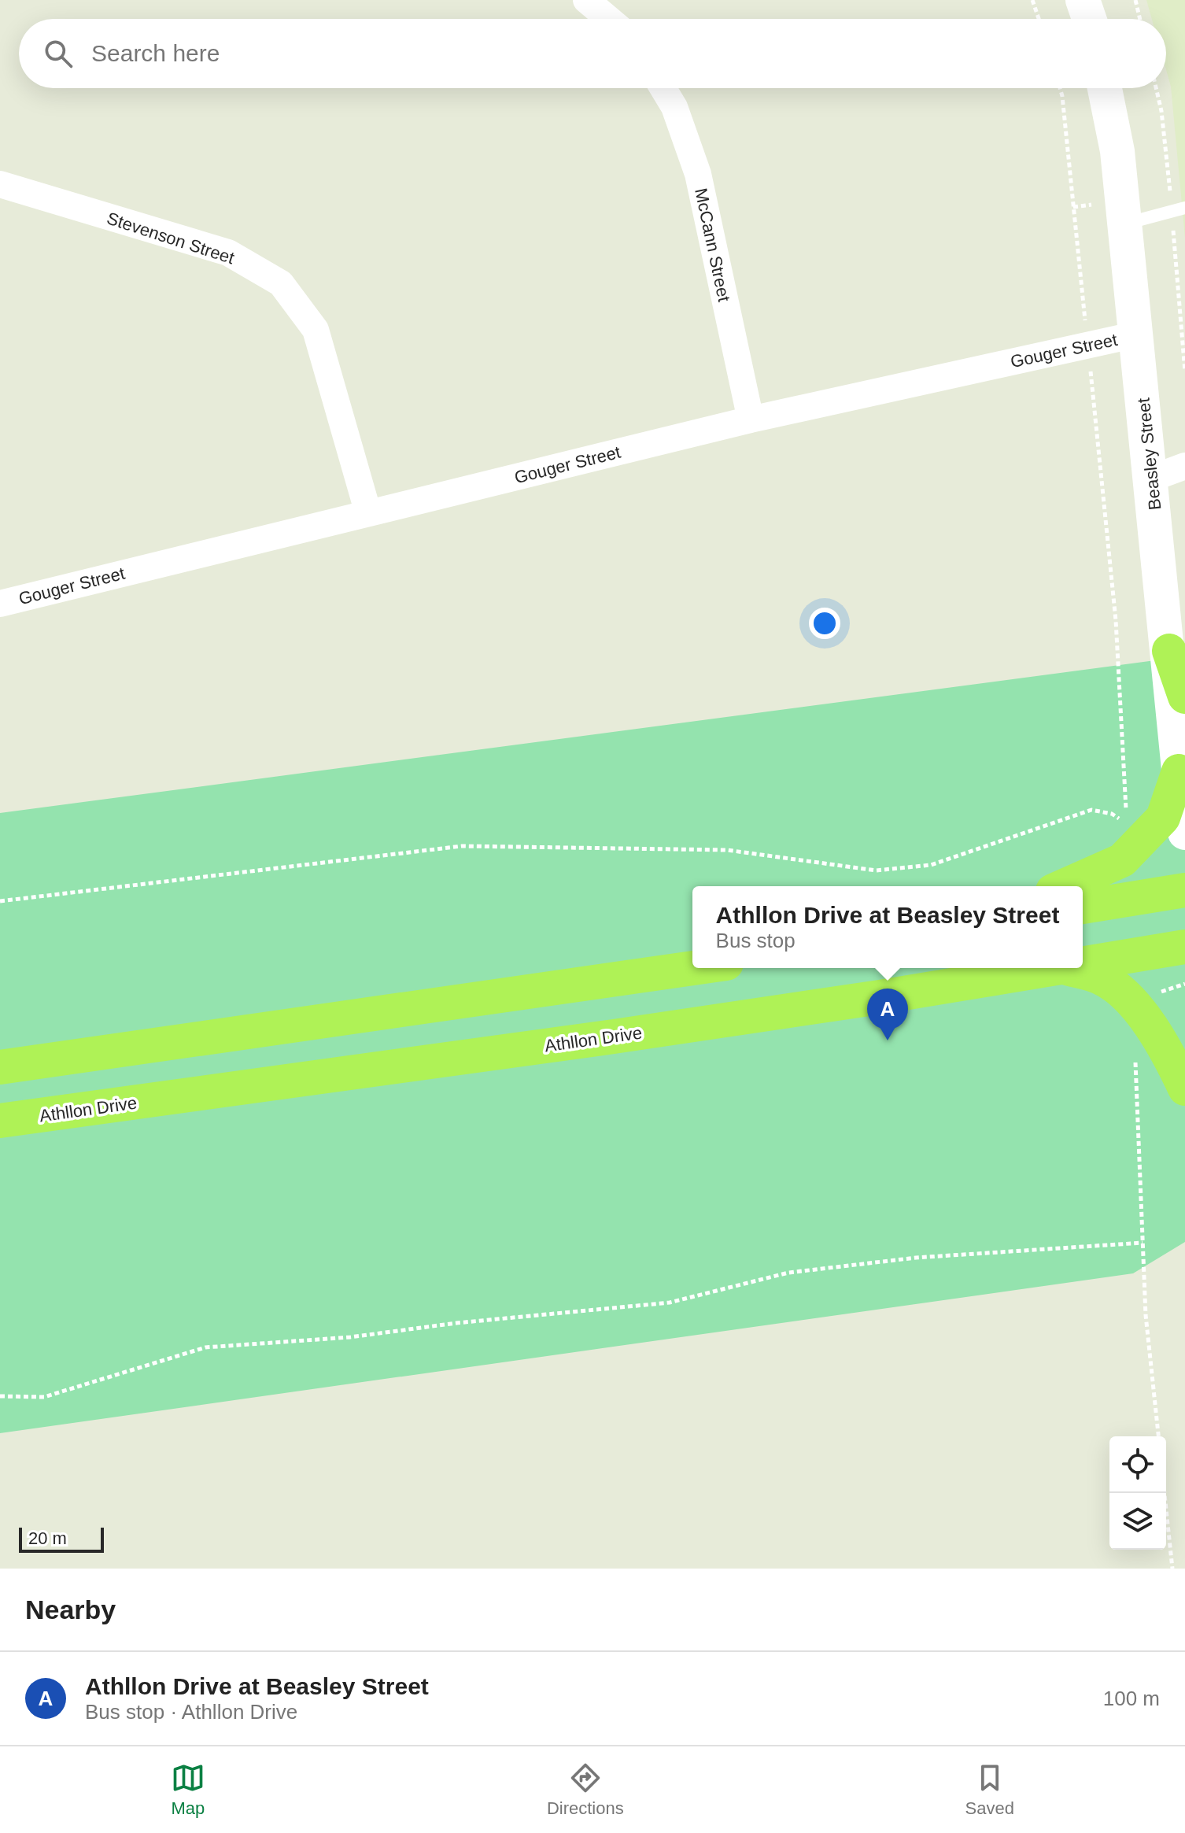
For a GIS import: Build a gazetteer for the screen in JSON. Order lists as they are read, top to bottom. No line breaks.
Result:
{"streets":{"main road":["Beasley Street","Athllon Drive"],"street":["Stevenson Street","McCann Street","Gouger Street"]},"crossings":[["Stevenson Street","Gouger Street"],["McCann Street","Gouger Street"],["Gouger Street","Beasley Street"]],"scale_bar":"20 m","page":{"search":"Search here","popup":["Athllon Drive at Beasley Street","Bus stop"],"pins":"A","scale":"20 m","heading":"Nearby","list":[{"mark":"A","name":"Athllon Drive at Beasley Street","note":"Bus stop · Athllon Drive","value":"100 m"}],"nav":["Map","Directions","Saved"]}}
